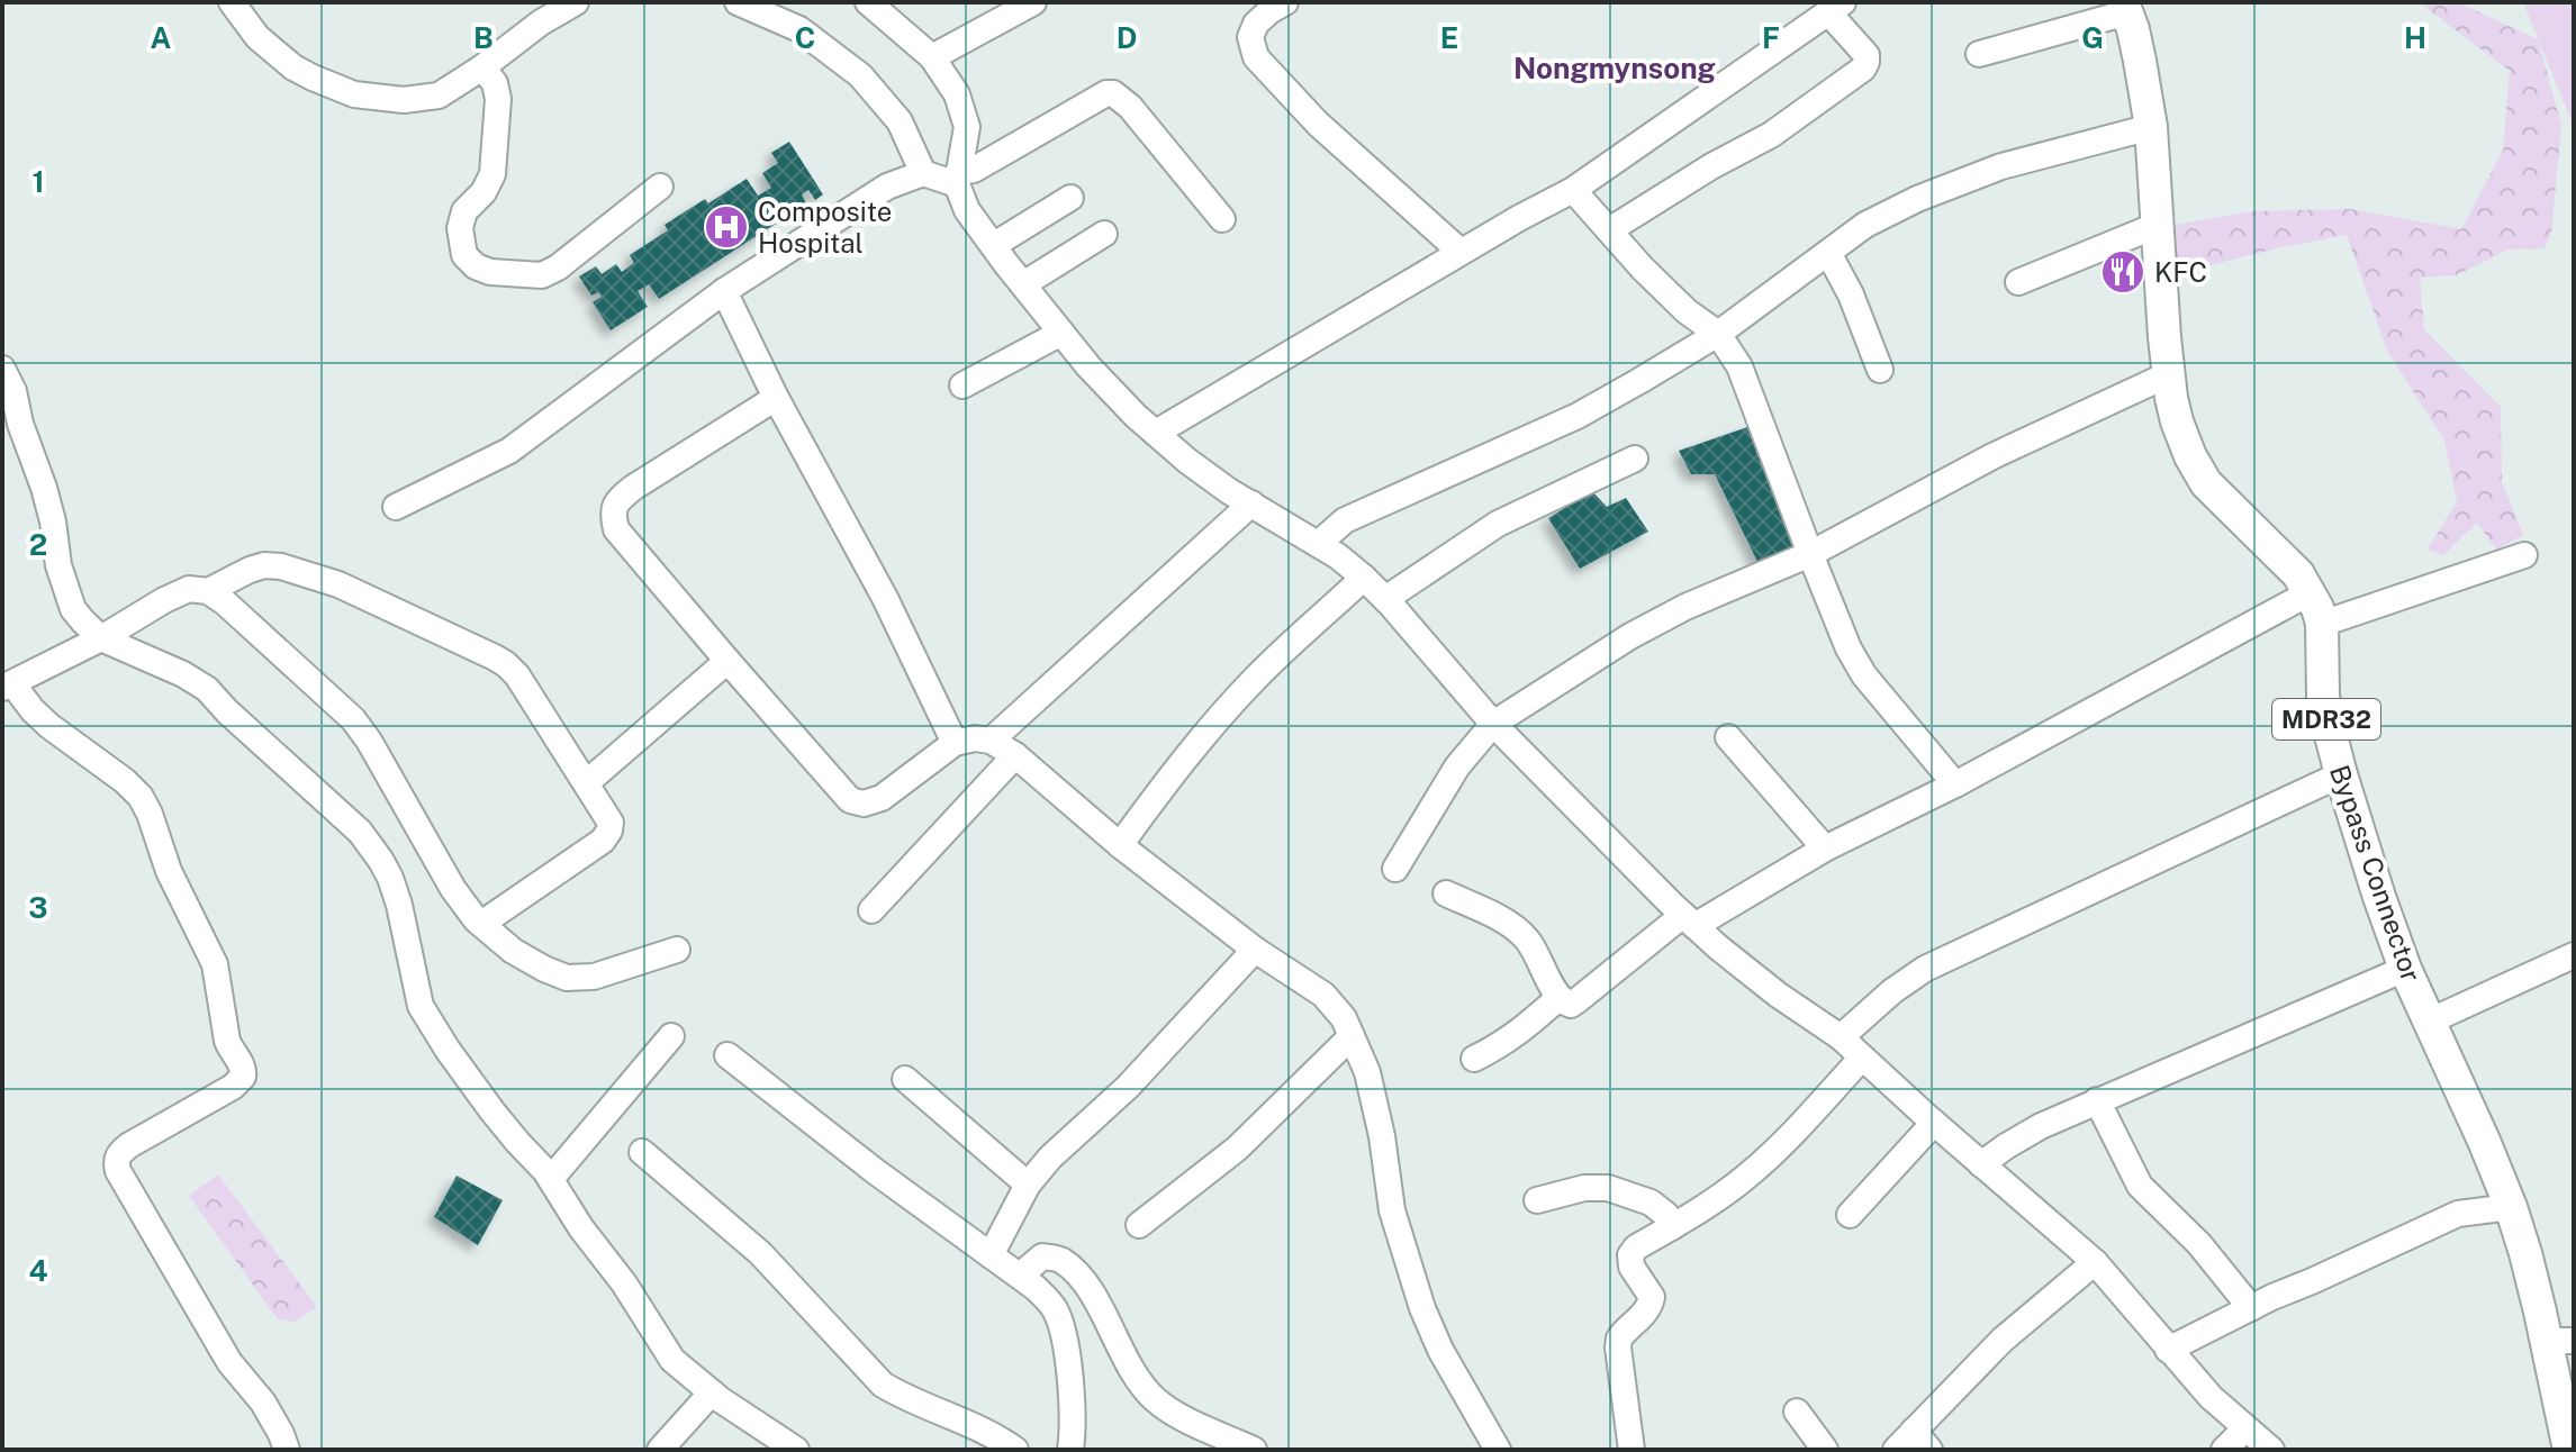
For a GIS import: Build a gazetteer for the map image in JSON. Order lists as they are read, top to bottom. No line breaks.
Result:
{"streets":{"main road":["MDR32","Bypass Connector"]},"districts":["Nongmynsong"],"places":{"hospital":["Composite Hospital"],"restaurant":["KFC"]},"grid":{"columns":["A","B","C","D","E","F","G","H"],"rows":["1","2","3","4"]}}
